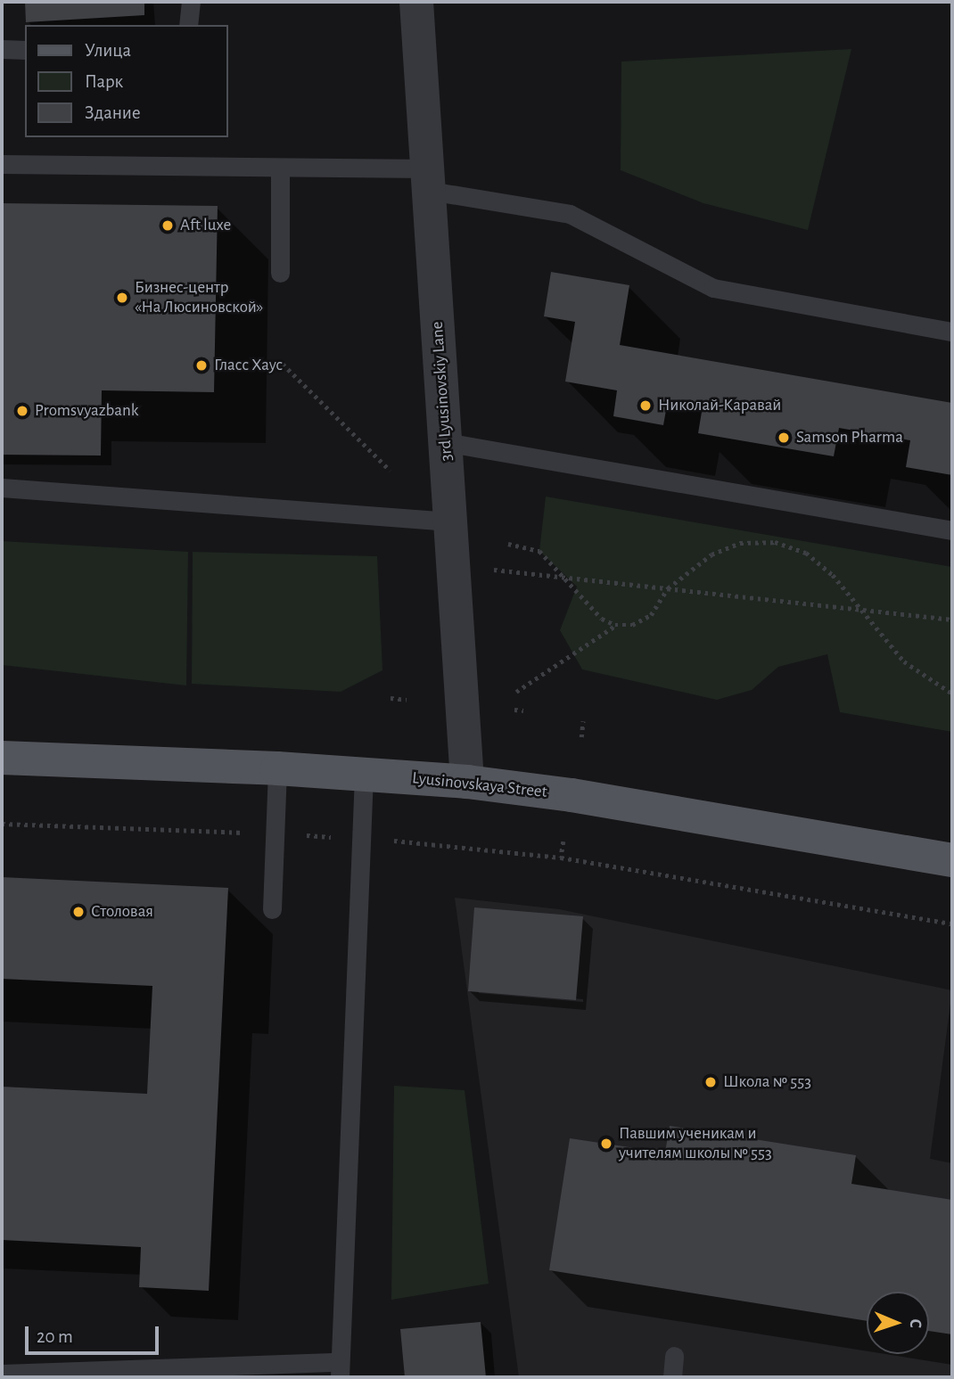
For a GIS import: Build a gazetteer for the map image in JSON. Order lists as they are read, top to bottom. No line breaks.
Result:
{"streets":{"main road":["Lyusinovskaya Street"],"street":["3rd Lyusinovskiy Lane"]},"crossings":[["3rd Lyusinovskiy Lane","Lyusinovskaya Street"]],"places":["Aft luxe","Бизнес-центр «На Люсиновской»","Гласс Хаус","Николай-Каравай","Promsvyazbank","Samson Pharma","Столовая","Школа № 553","Павшим ученикам и учителям школы № 553"],"legend":["Улица","Парк","Здание"],"scale_bar":"20 m","north":"right"}
